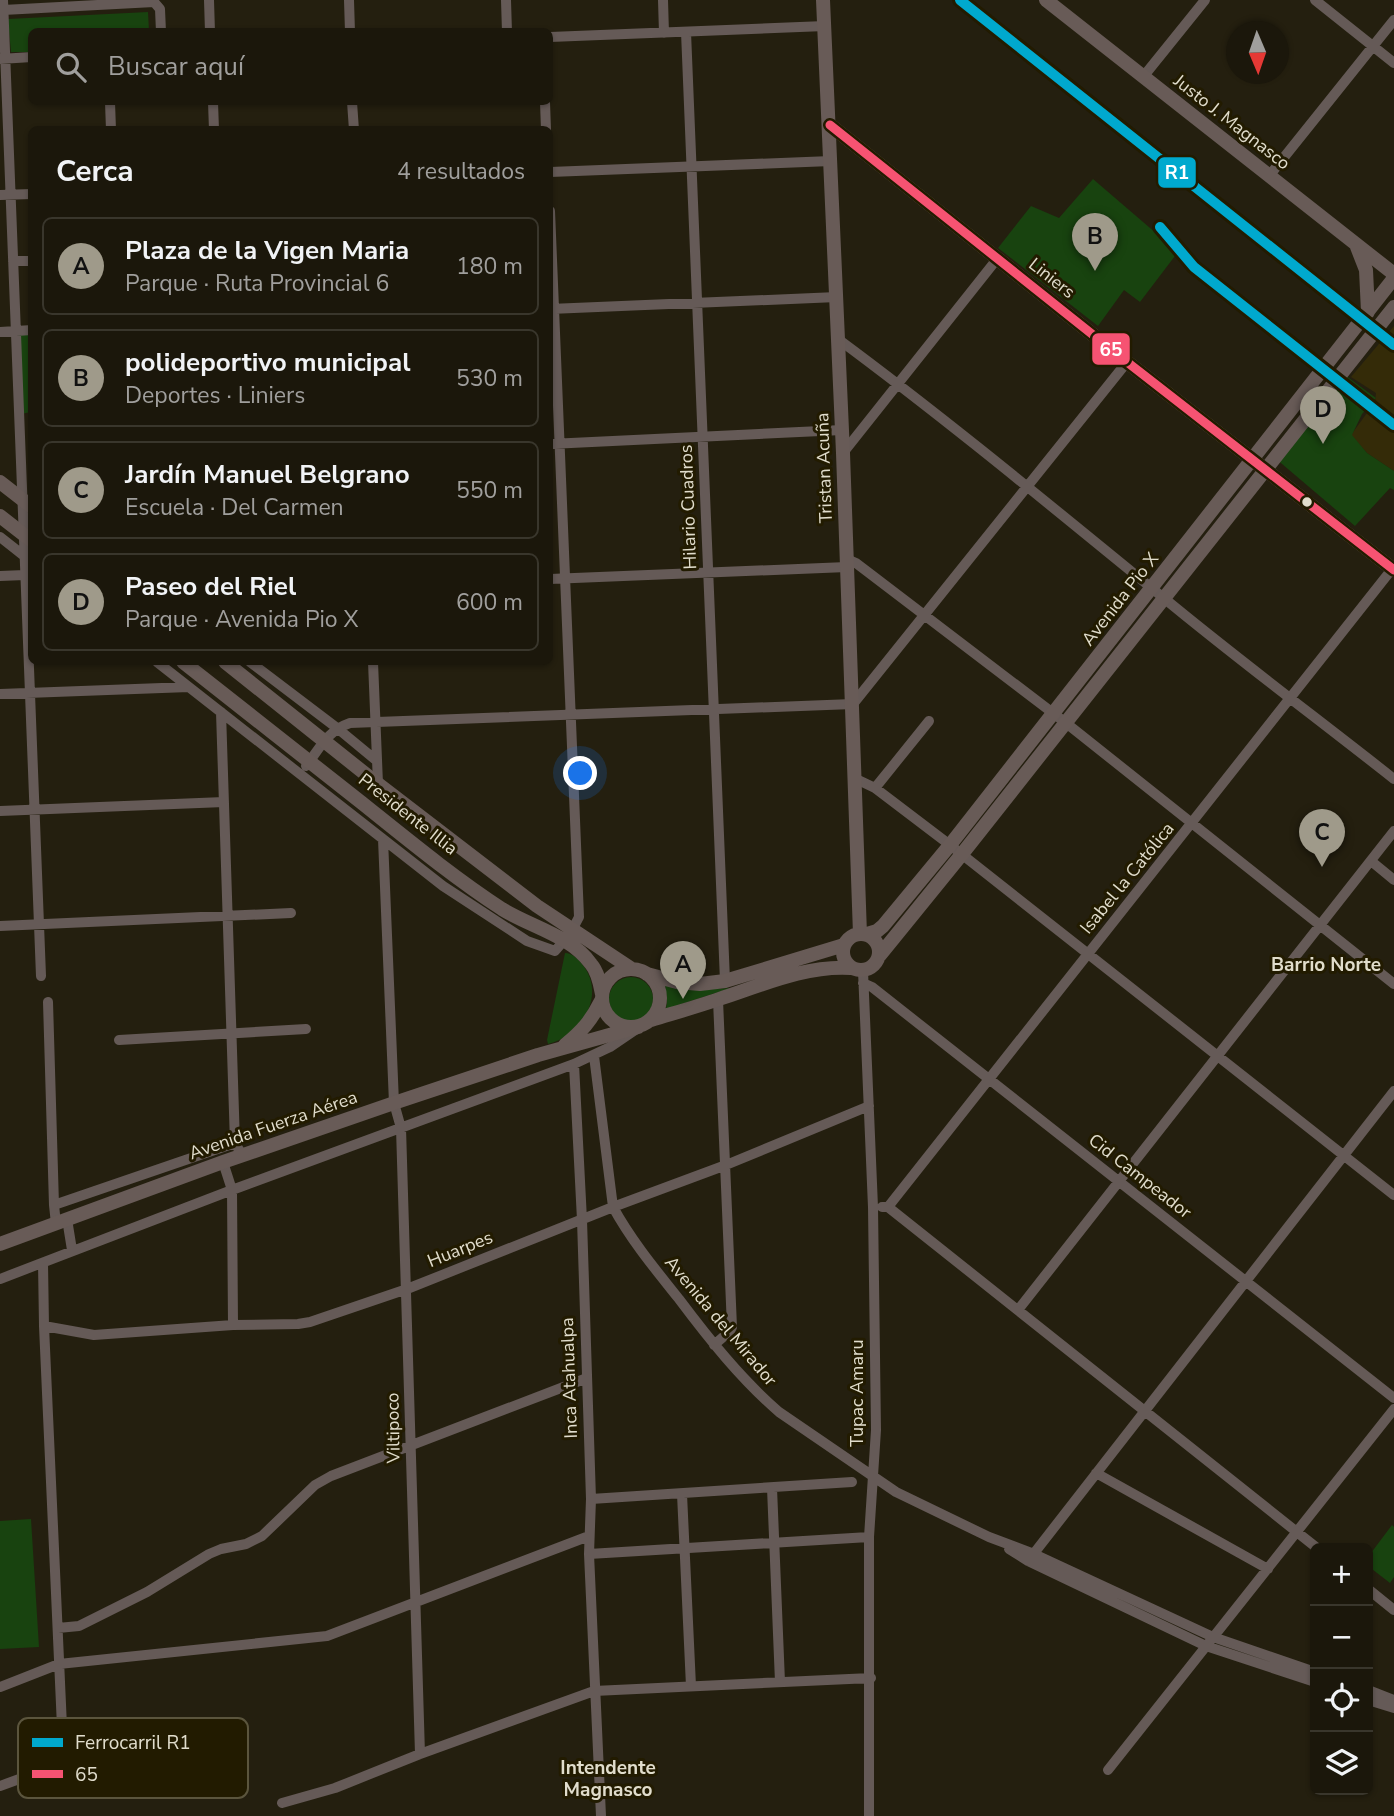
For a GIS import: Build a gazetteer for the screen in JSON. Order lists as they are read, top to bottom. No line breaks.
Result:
{"streets":{"main road":["Justo J. Magnasco","Liniers","Tristan Acuña","Avenida Pio X","Presidente Illia","Avenida Fuerza Aérea"],"street":["Hilario Cuadros","Isabel la Católica","Cid Campeador","Huarpes","Avenida del Mirador","Inca Atahualpa","Tupac Amaru","Viltipoco"]},"crossings":[["Justo J. Magnasco","Avenida Pio X"],["Liniers","Tristan Acuña"],["Liniers","Avenida Pio X"],["Liniers","Isabel la Católica"],["Tristan Acuña","Avenida Pio X"],["Tristan Acuña","Avenida Fuerza Aérea"],["Tristan Acuña","Cid Campeador"],["Tristan Acuña","Tupac Amaru"],["Avenida Pio X","Avenida Fuerza Aérea"],["Avenida Pio X","Cid Campeador"],["Avenida Pio X","Tupac Amaru"],["Presidente Illia","Avenida Fuerza Aérea"],["Isabel la Católica","Cid Campeador"],["Avenida Fuerza Aérea","Cid Campeador"],["Avenida Fuerza Aérea","Tupac Amaru"],["Avenida Fuerza Aérea","Viltipoco"],["Cid Campeador","Tupac Amaru"],["Huarpes","Avenida del Mirador"],["Huarpes","Inca Atahualpa"],["Huarpes","Tupac Amaru"],["Huarpes","Viltipoco"],["Avenida del Mirador","Tupac Amaru"]],"districts":["Barrio Norte","Intendente Magnasco"],"lines":["rail line R1","transit line 65"],"legend":["Ferrocarril R1","65"],"north":"bottom","page":{"search":"Buscar aquí","heading":["Cerca","4 resultados"],"pins":["B","D","C","A"],"list":[{"mark":"A","name":"Plaza de la Vigen Maria","note":"Parque · Ruta Provincial 6","value":"180 m"},{"mark":"B","name":"polideportivo municipal","note":"Deportes · Liniers","value":"530 m"},{"mark":"C","name":"Jardín Manuel Belgrano","note":"Escuela · Del Carmen","value":"550 m"},{"mark":"D","name":"Paseo del Riel","note":"Parque · Avenida Pio X","value":"600 m"}],"map_buttons":["+","−"]}}
